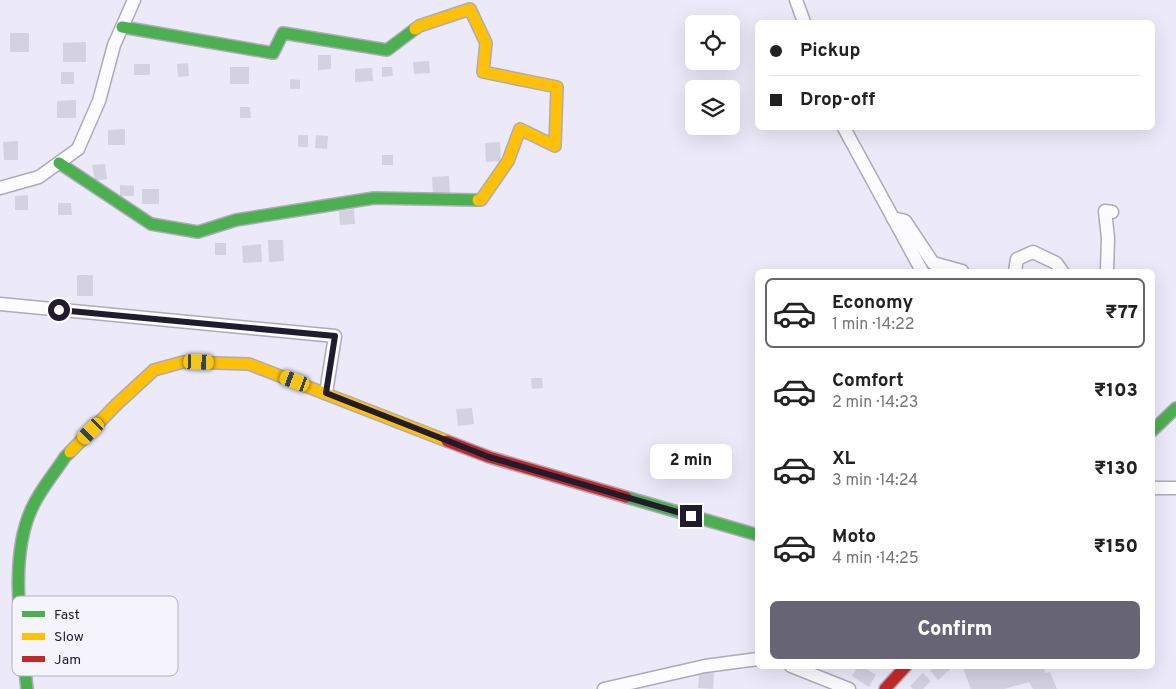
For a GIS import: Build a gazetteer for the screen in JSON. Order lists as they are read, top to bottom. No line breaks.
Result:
{"legend":["Fast","Slow","Jam"],"page":{"banner":["Pickup","Drop-off"],"list":[{"name":"Economy","note":"1 min · 14:22","value":"₹77"},{"name":"Comfort","note":"2 min · 14:23","value":"₹103"},{"name":"XL","note":"3 min · 14:24","value":"₹130"},{"name":"Moto","note":"4 min · 14:25","value":"₹150"}],"bubble":"2 min","buttons":"Confirm"}}
